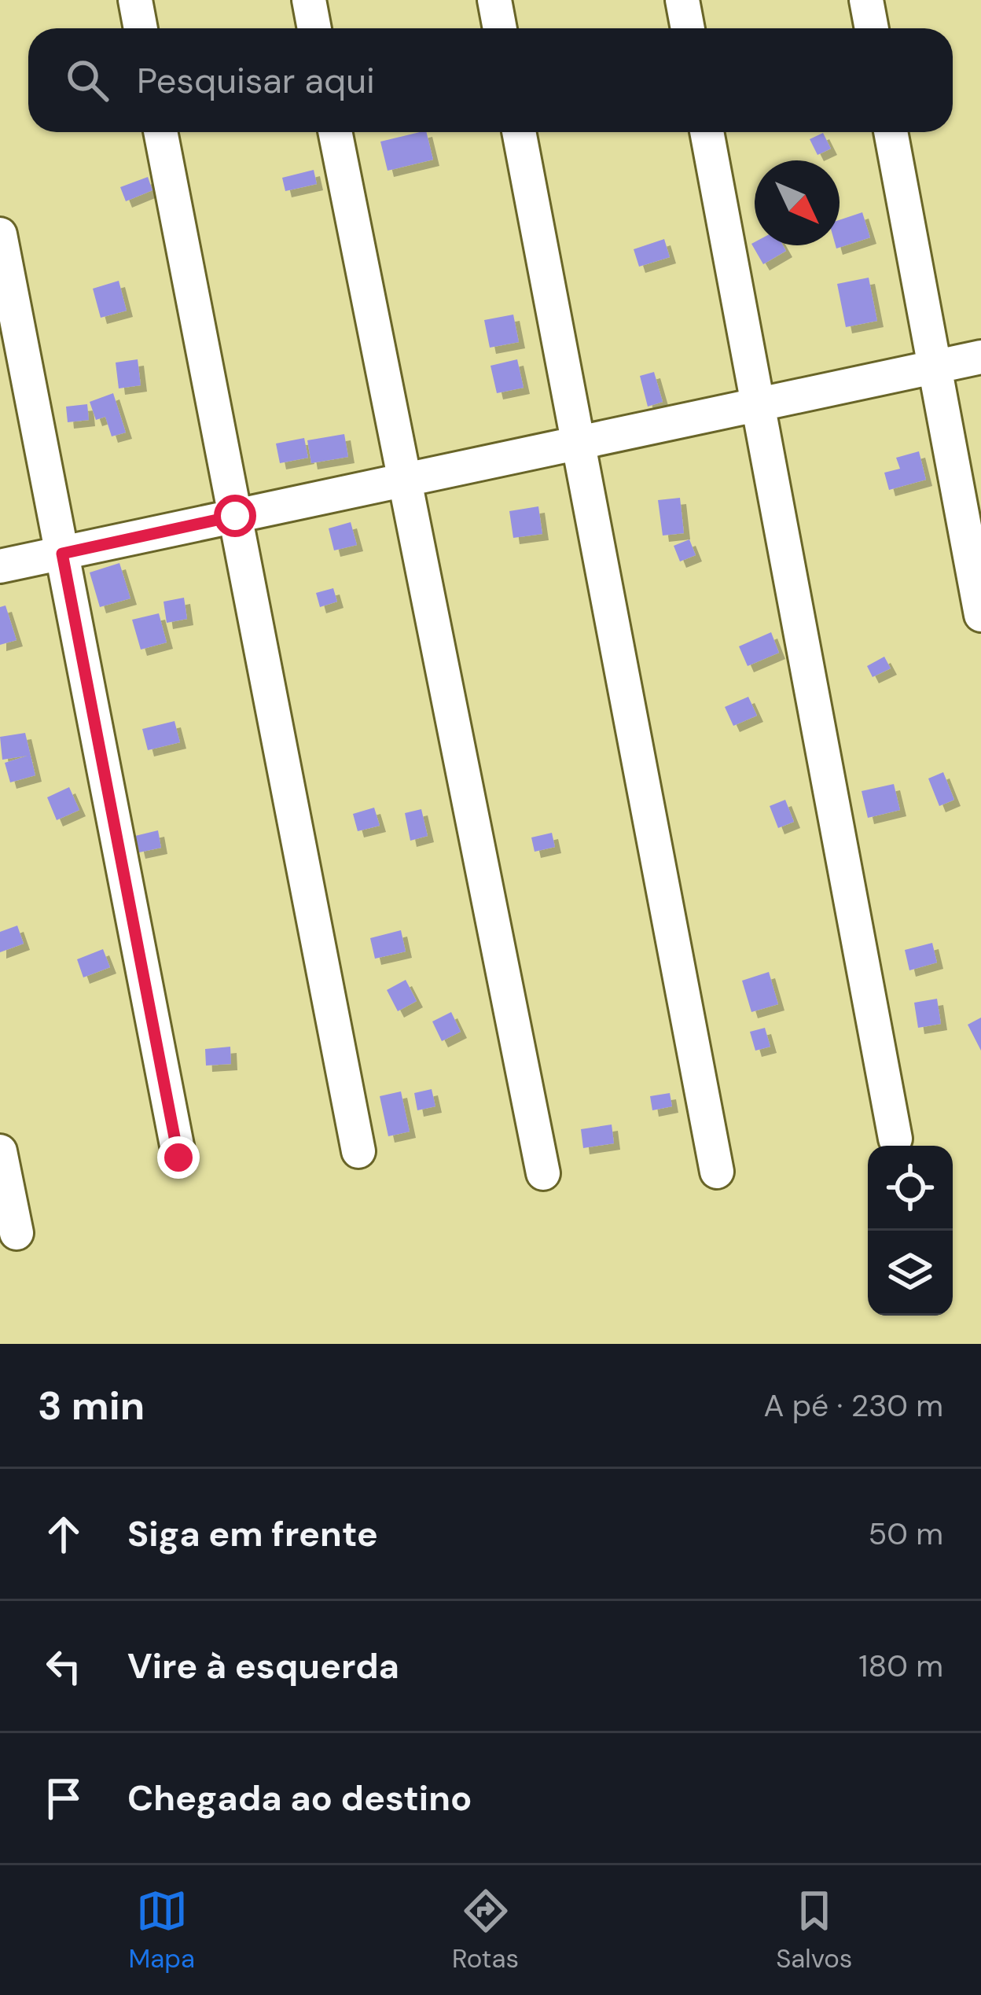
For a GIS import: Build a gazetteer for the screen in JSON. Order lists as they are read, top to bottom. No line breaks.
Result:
{"north":"bottom right","page":{"search":"Pesquisar aqui","heading":["3 min","A pé · 230 m"],"list":[["Siga em frente","50 m"],["Vire à esquerda","180 m"],"Chegada ao destino"],"nav":["Mapa","Rotas","Salvos"]}}
